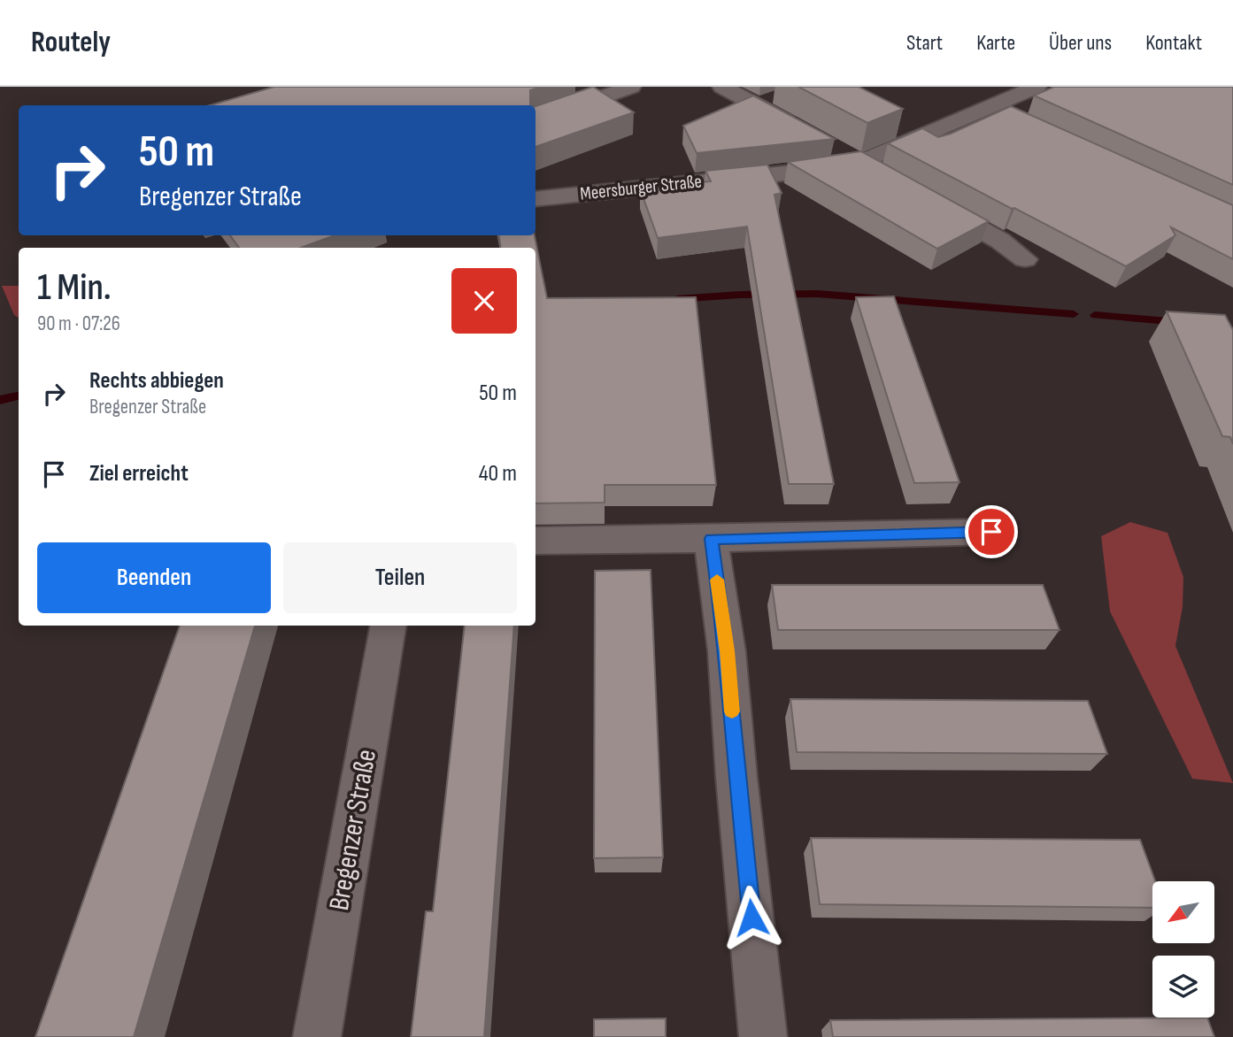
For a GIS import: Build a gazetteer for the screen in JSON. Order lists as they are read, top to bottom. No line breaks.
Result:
{"streets":{"street":["Meersburger Straße","Bregenzer Straße"]},"north":"bottom left","page":{"header":"Routely","nav":["Start","Karte","Über uns","Kontakt"],"turn":["50 m","Bregenzer Straße"],"heading":["1 Min.","90 m · 07:26"],"list":[{"name":"Rechts abbiegen","note":"Bregenzer Straße","value":"50 m"},{"name":"Ziel erreicht","value":"40 m"}],"buttons":["Beenden","Teilen"]}}
